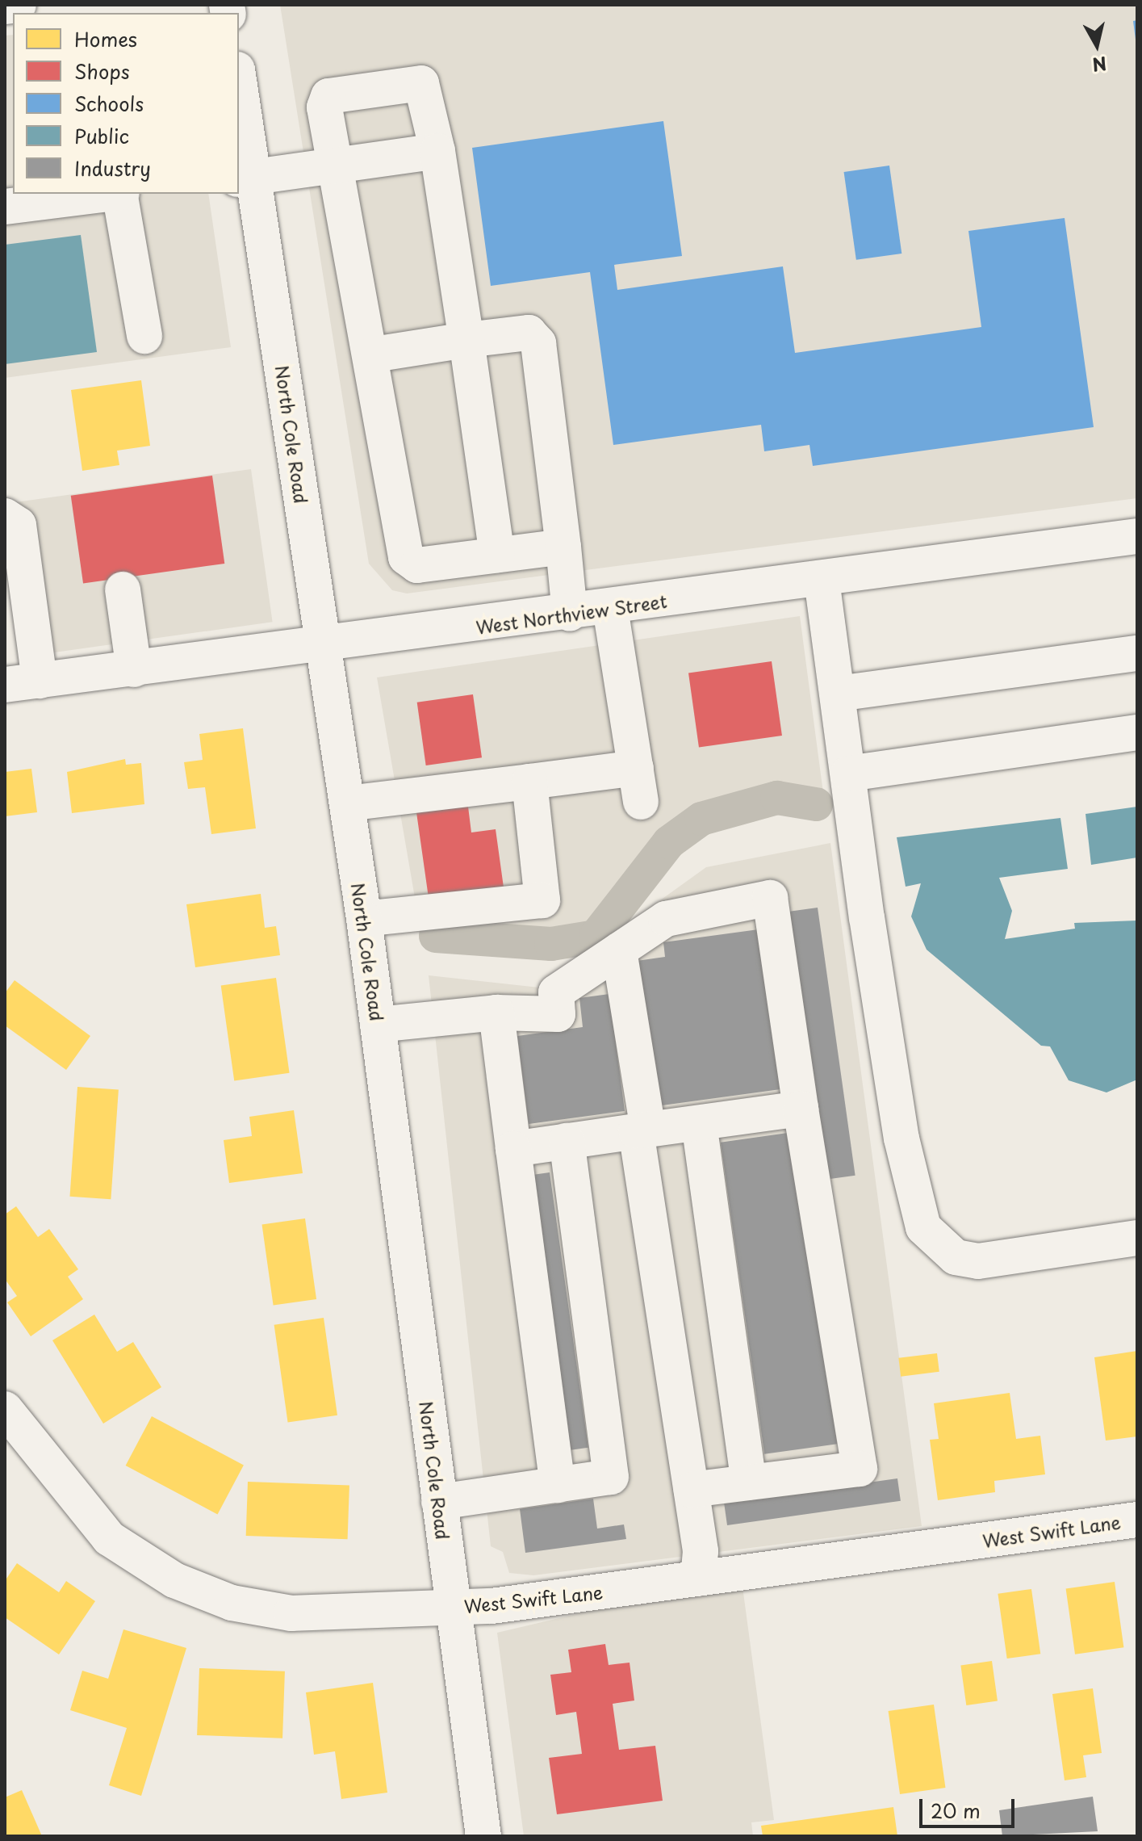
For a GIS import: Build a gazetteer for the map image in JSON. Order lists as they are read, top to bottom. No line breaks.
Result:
{"streets":{"street":["North Cole Road","West Northview Street","West Swift Lane"]},"crossings":[["North Cole Road","West Northview Street"],["North Cole Road","West Swift Lane"]],"legend":["Homes","Shops","Schools","Public","Industry"],"scale_bar":"20 m","north":"bottom"}
